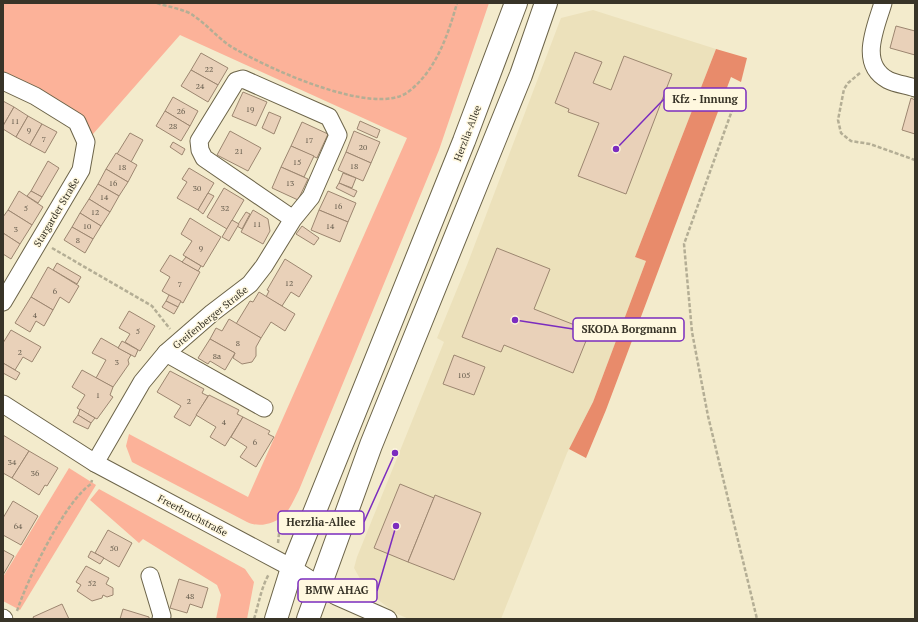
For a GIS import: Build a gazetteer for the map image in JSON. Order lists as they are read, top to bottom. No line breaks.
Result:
{"streets":{"main road":["Herzlia-Allee"],"street":["Stargarder Straße","Greifenberger Straße","Freerbruchstraße"]},"crossings":[["Herzlia-Allee","Freerbruchstraße"],["Greifenberger Straße","Freerbruchstraße"]],"places":["Kfz - Innung","SKODA Borgmann","Herzlia-Allee","BMW AHAG"],"house_numbers":["22","24","19","26","11","28","9","7","17","20","21","15","18","18","16","13","30","14","16","5","32","12","11","10","14","3","8","9","12","7","6","4","5","8","2","8a","3","105","1","2","4","6","34","36","64","50","52","48"]}
